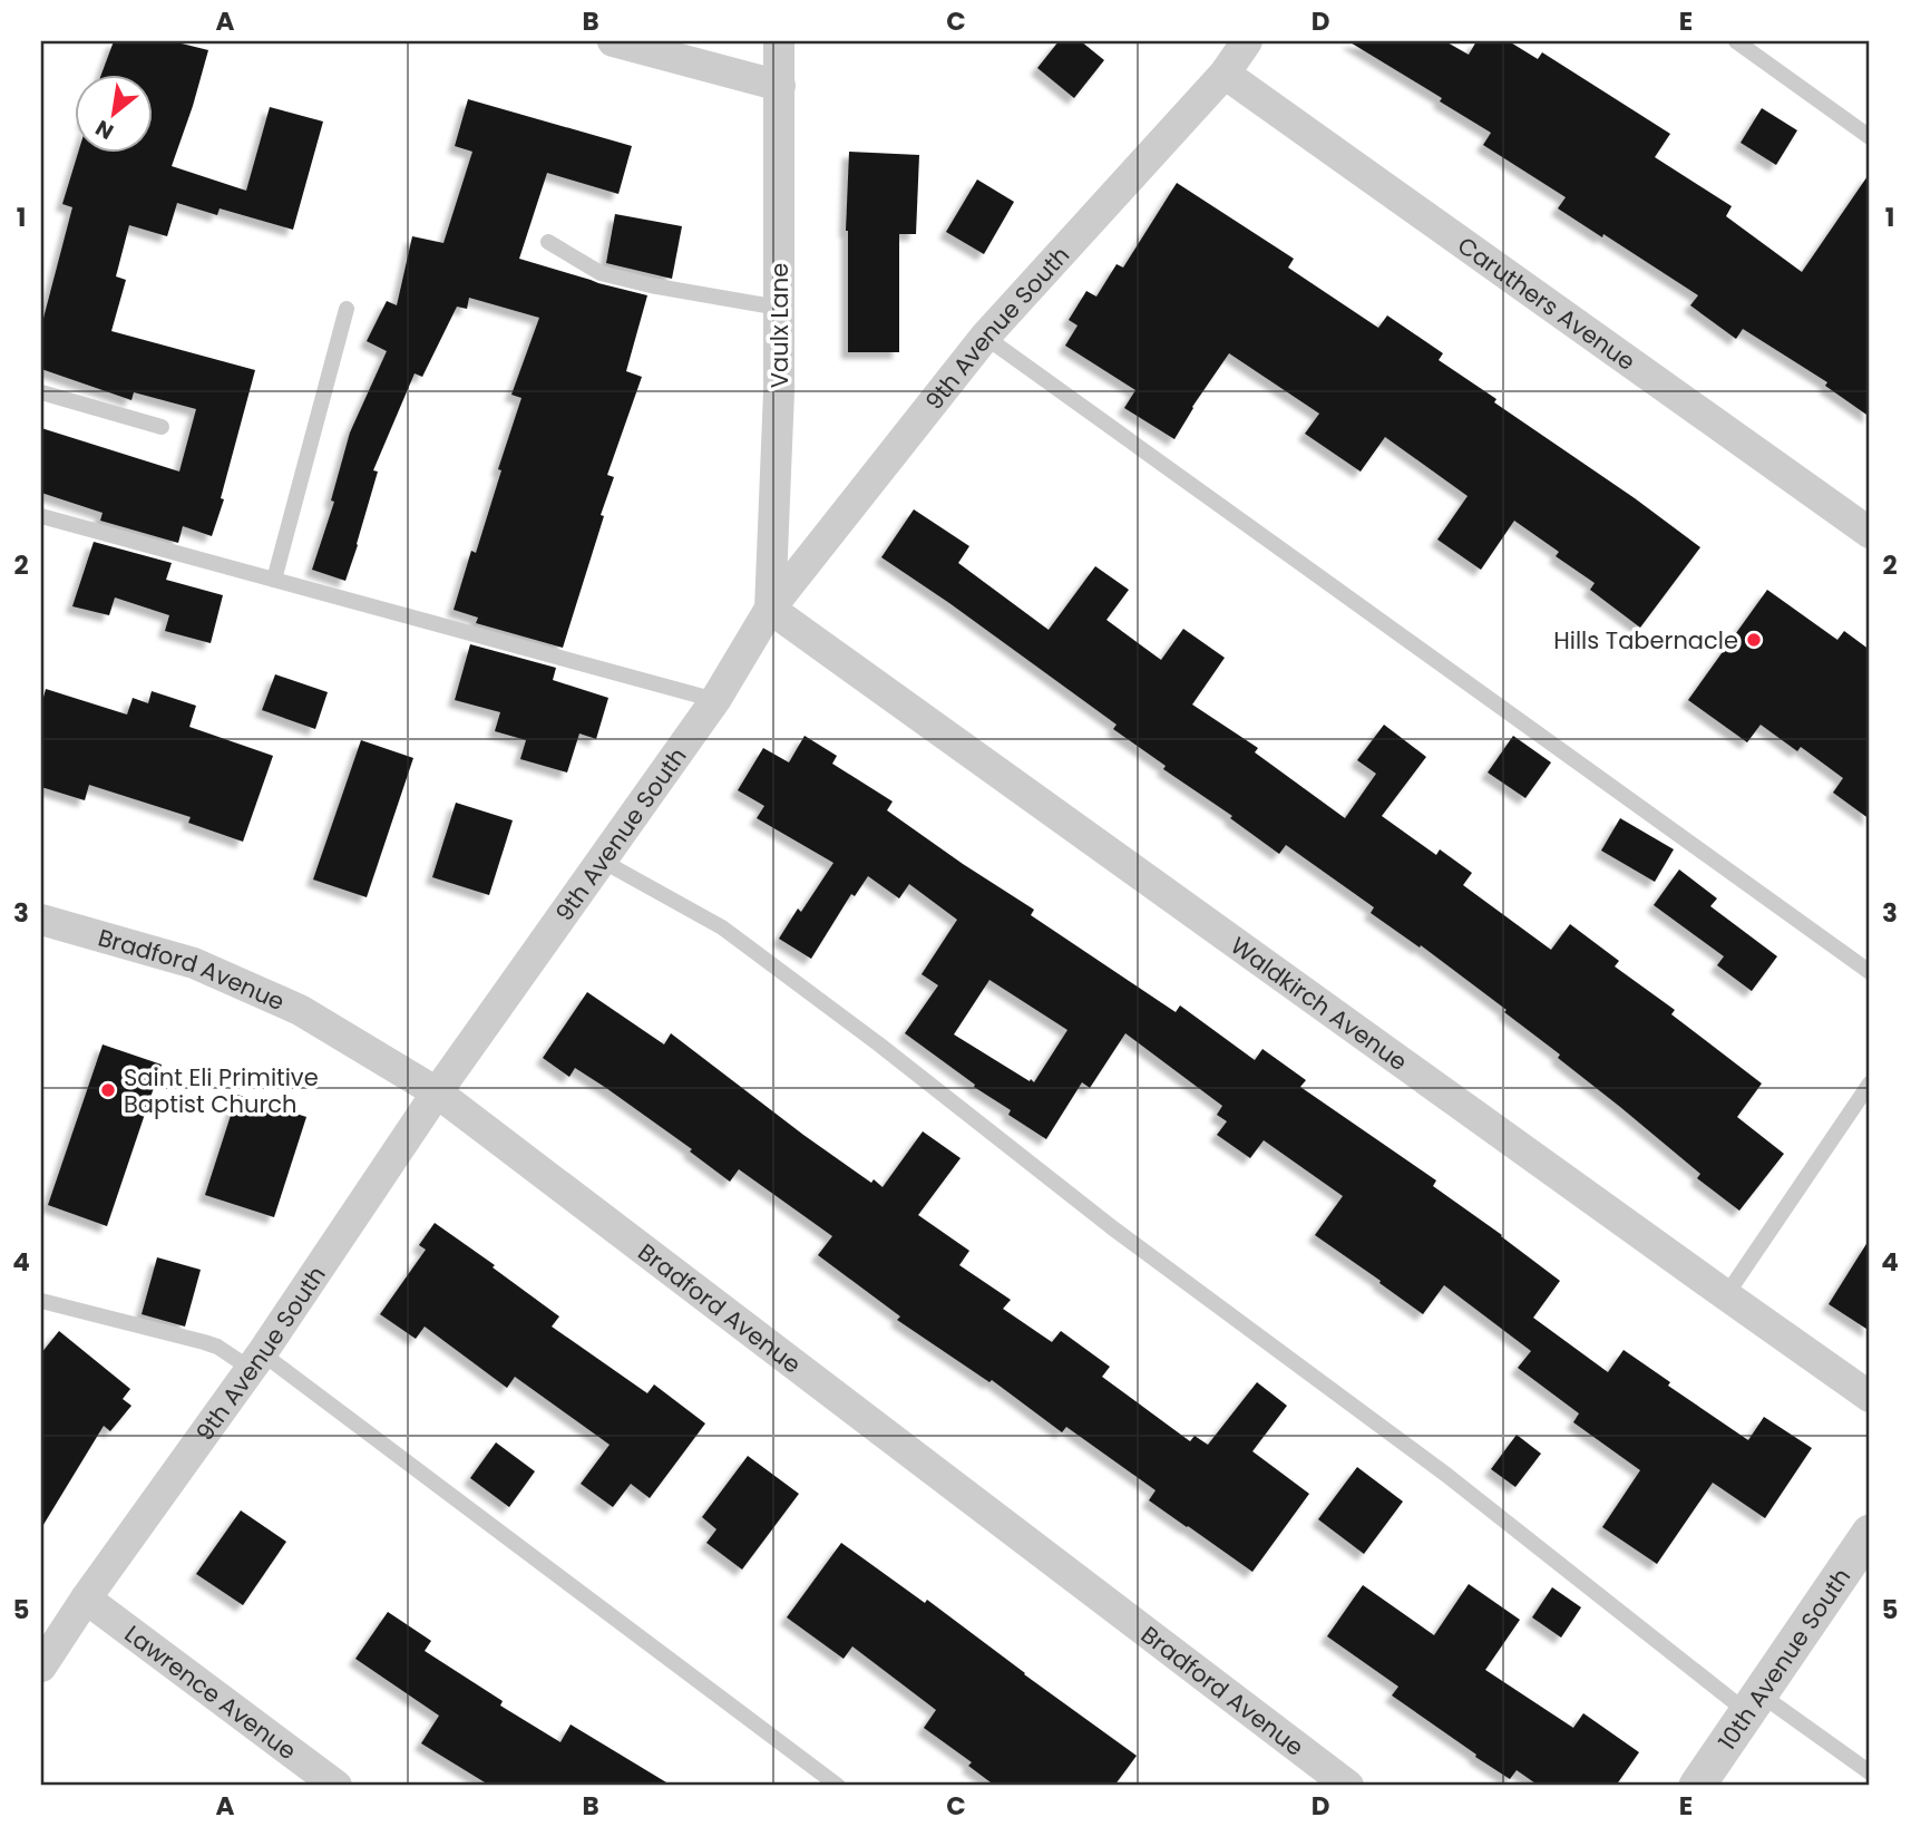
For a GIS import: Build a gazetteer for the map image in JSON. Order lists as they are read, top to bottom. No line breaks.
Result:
{"streets":{"street":["Caruthers Avenue","Vaulx Lane","9th Avenue South","Bradford Avenue","Waldkirch Avenue","10th Avenue South","Lawrence Avenue"]},"crossings":[["Caruthers Avenue","9th Avenue South"],["Vaulx Lane","9th Avenue South"],["Vaulx Lane","Waldkirch Avenue"],["9th Avenue South","Bradford Avenue"],["9th Avenue South","Waldkirch Avenue"],["9th Avenue South","Lawrence Avenue"]],"places":["Hills Tabernacle","Saint Eli Primitive Baptist Church"],"north":"bottom left","grid":{"columns":["A","B","C","D","E"],"rows":["1","2","3","4","5"]}}
